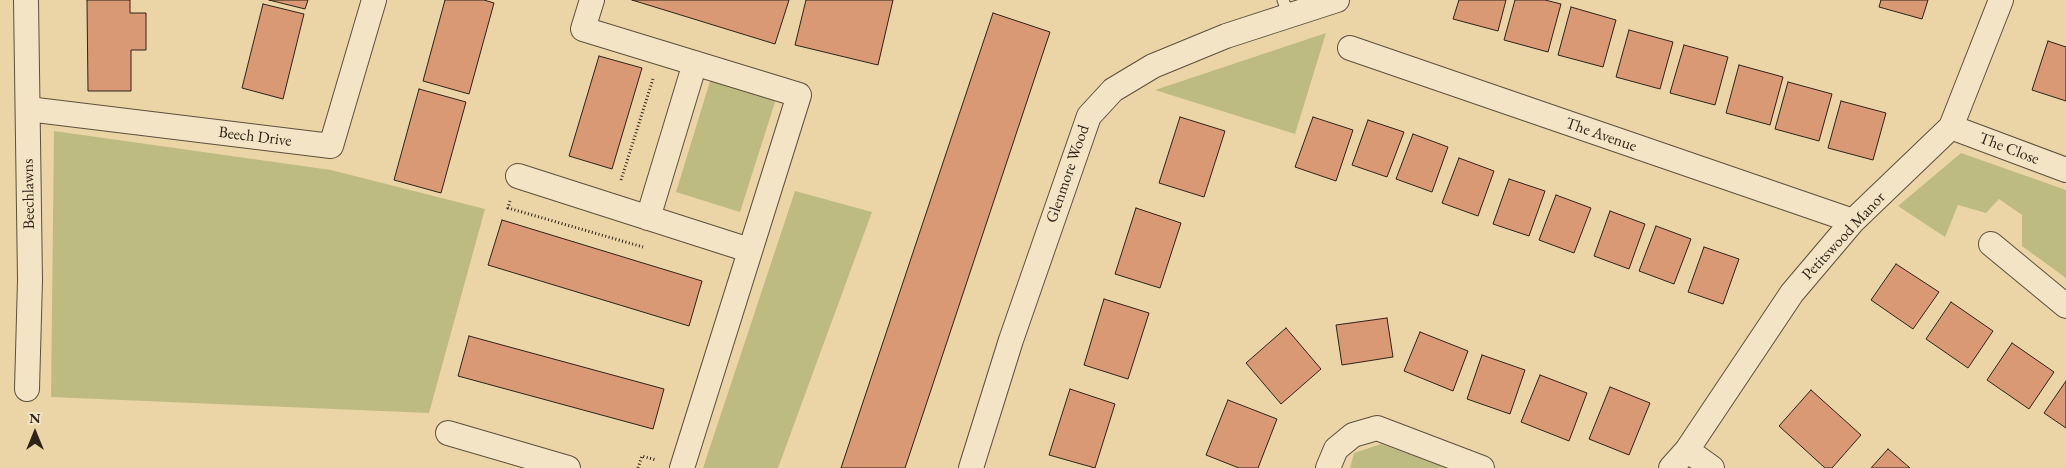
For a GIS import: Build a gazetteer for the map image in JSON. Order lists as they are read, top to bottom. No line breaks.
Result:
{"streets":{"street":["The Avenue","Beech Drive","The Close","Glenmore Wood","Beechlawns","Petitswood Manor"]},"crossings":[["The Avenue","Petitswood Manor"],["Beech Drive","Beechlawns"],["The Close","Petitswood Manor"]],"north":"top"}
